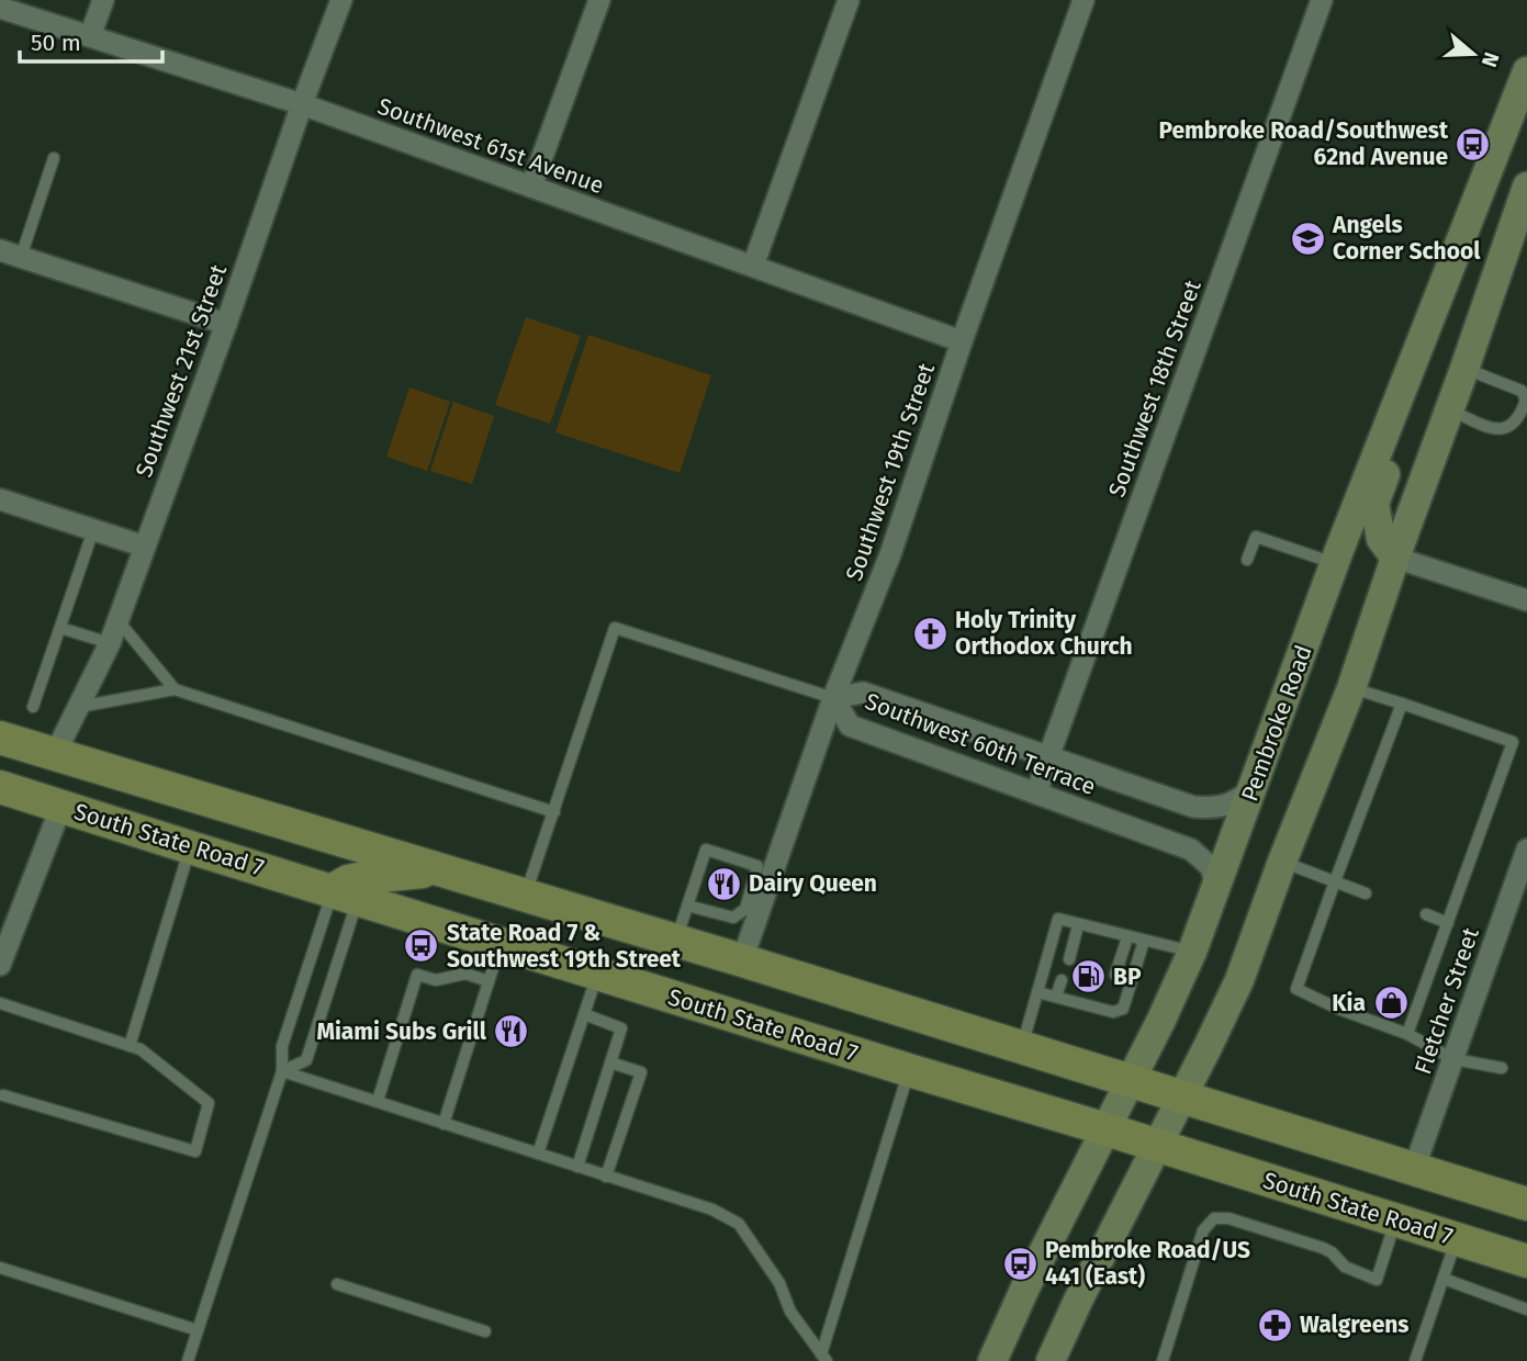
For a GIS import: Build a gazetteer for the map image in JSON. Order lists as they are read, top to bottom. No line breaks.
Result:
{"streets":{"main road":["Pembroke Road","South State Road 7"],"street":["Southwest 61st Avenue","Southwest 21st Street","Southwest 18th Street","Southwest 19th Street","Southwest 60th Terrace","Fletcher Street"]},"crossings":[["Southwest 61st Avenue","Southwest 21st Street"],["Southwest 61st Avenue","Southwest 19th Street"],["Southwest 18th Street","Southwest 60th Terrace"],["Southwest 19th Street","Southwest 60th Terrace"],["Pembroke Road","Southwest 60th Terrace"],["Pembroke Road","South State Road 7"]],"places":{"bus stop":["Pembroke Road/Southwest 62nd Avenue","State Road 7 & Southwest 19th Street","Pembroke Road/US 441 (East)"],"school or university":["Angels Corner School"],"church":["Holy Trinity Orthodox Church"],"restaurant":["Dairy Queen","Miami Subs Grill"],"fuel station":["BP"],"shop":["Kia"],"pharmacy":["Walgreens"]},"scale_bar":"50 m","north":"right"}
